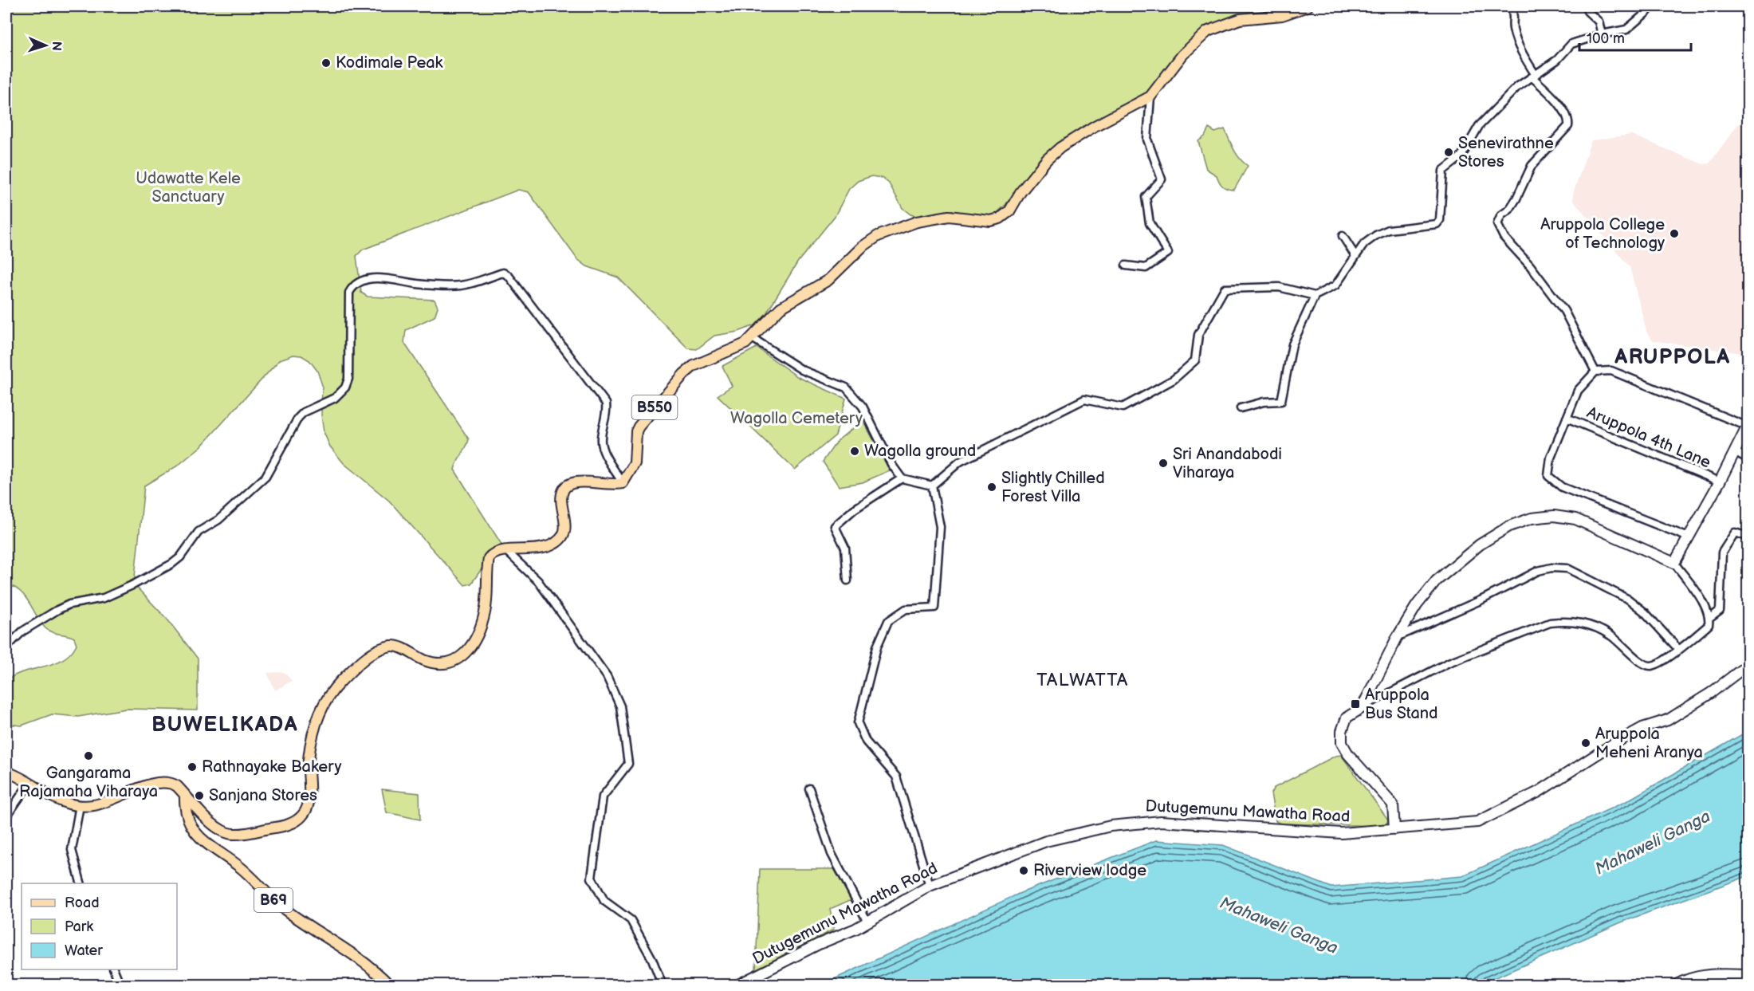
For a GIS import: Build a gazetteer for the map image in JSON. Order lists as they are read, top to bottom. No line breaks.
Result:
{"streets":{"main road":["B550","B69"],"street":["Aruppola 4th Lane","Dutugemunu Mawatha Road"]},"districts":["ARUPPOLA","TALWATTA","BUWELIKADA"],"water":["Mahaweli Ganga"],"parks":["Udawatte Kele Sanctuary","Wagolla Cemetery"],"places":{"other":["Kodimale Peak","Senevirathne Stores","Aruppola College of Technology","Wagolla ground","Sri Anandabodi Viharaya","Slightly Chilled Forest Villa","Aruppola Meheni Aranya","Gangarama Rajamaha Viharaya","Rathnayake Bakery","Sanjana Stores","Riverview lodge"],"transit":["Aruppola Bus Stand"]},"legend":["Road","Park","Water"],"scale_bar":"100 m","north":"right"}
